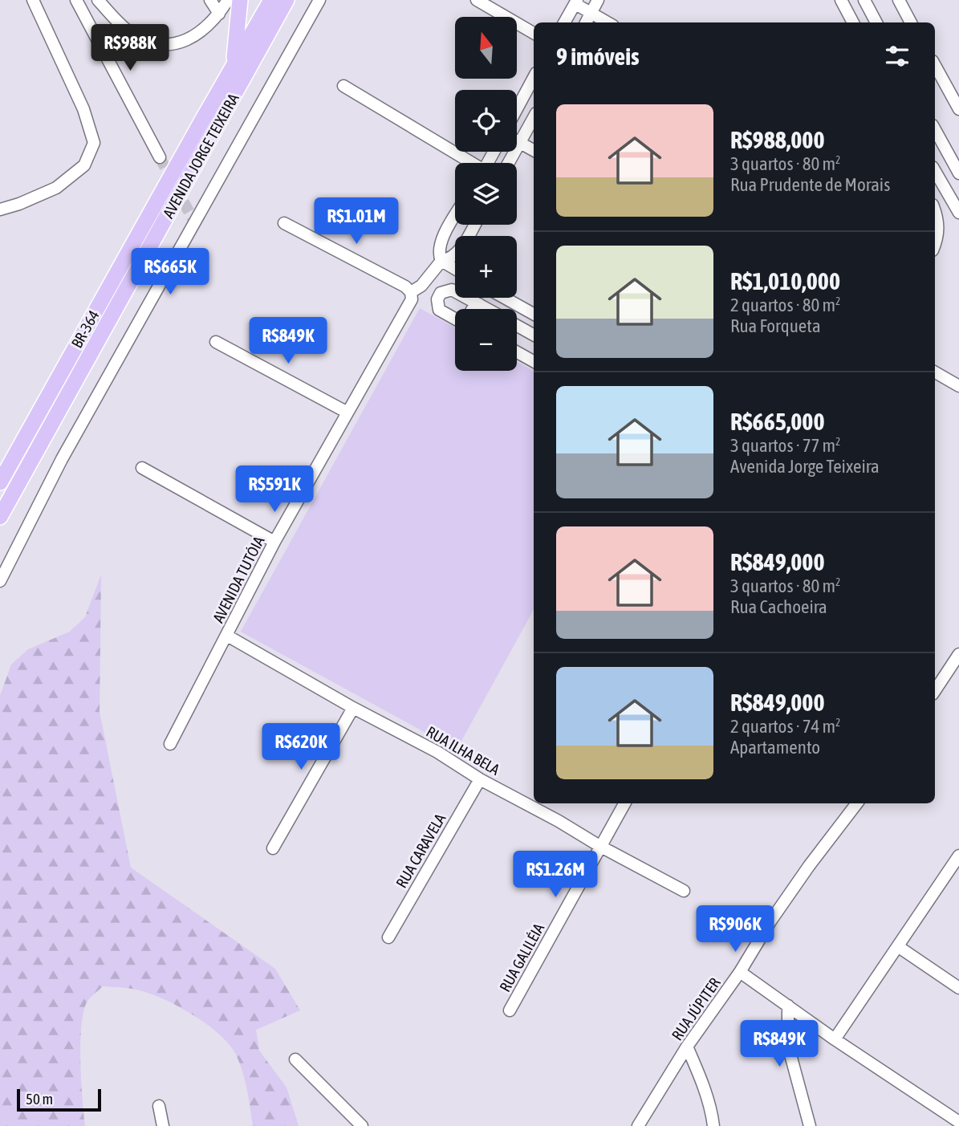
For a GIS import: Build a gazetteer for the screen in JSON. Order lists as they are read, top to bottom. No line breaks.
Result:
{"streets":{"highway":["AVENIDA JORGE TEIXEIRA","BR-364"],"street":["AVENIDA TUTÓIA","RUA ILHA BELA","RUA CARAVELA","RUA GALILÉIA","RUA JÚPITER"]},"crossings":[["AVENIDA TUTÓIA","RUA ILHA BELA"],["RUA ILHA BELA","RUA CARAVELA"],["RUA ILHA BELA","RUA GALILÉIA"]],"scale_bar":"50 m","north":"top","page":{"map_buttons":["+","−"],"heading":"9 imóveis","price":["R$988K","R$1.01M","R$665K","R$849K","R$591K","R$620K","R$1.26M","R$906K","R$849K"],"list":[{"name":"R$988,000","note":"3 quartos · 80 m² · Rua Prudente de Morais"},{"name":"R$1,010,000","note":"2 quartos · 80 m² · Rua Forqueta"},{"name":"R$665,000","note":"3 quartos · 77 m² · Avenida Jorge Teixeira"},{"name":"R$849,000","note":"3 quartos · 80 m² · Rua Cachoeira"},{"name":"R$849,000","note":"2 quartos · 74 m² · Apartamento"}],"scale":"50 m"}}
